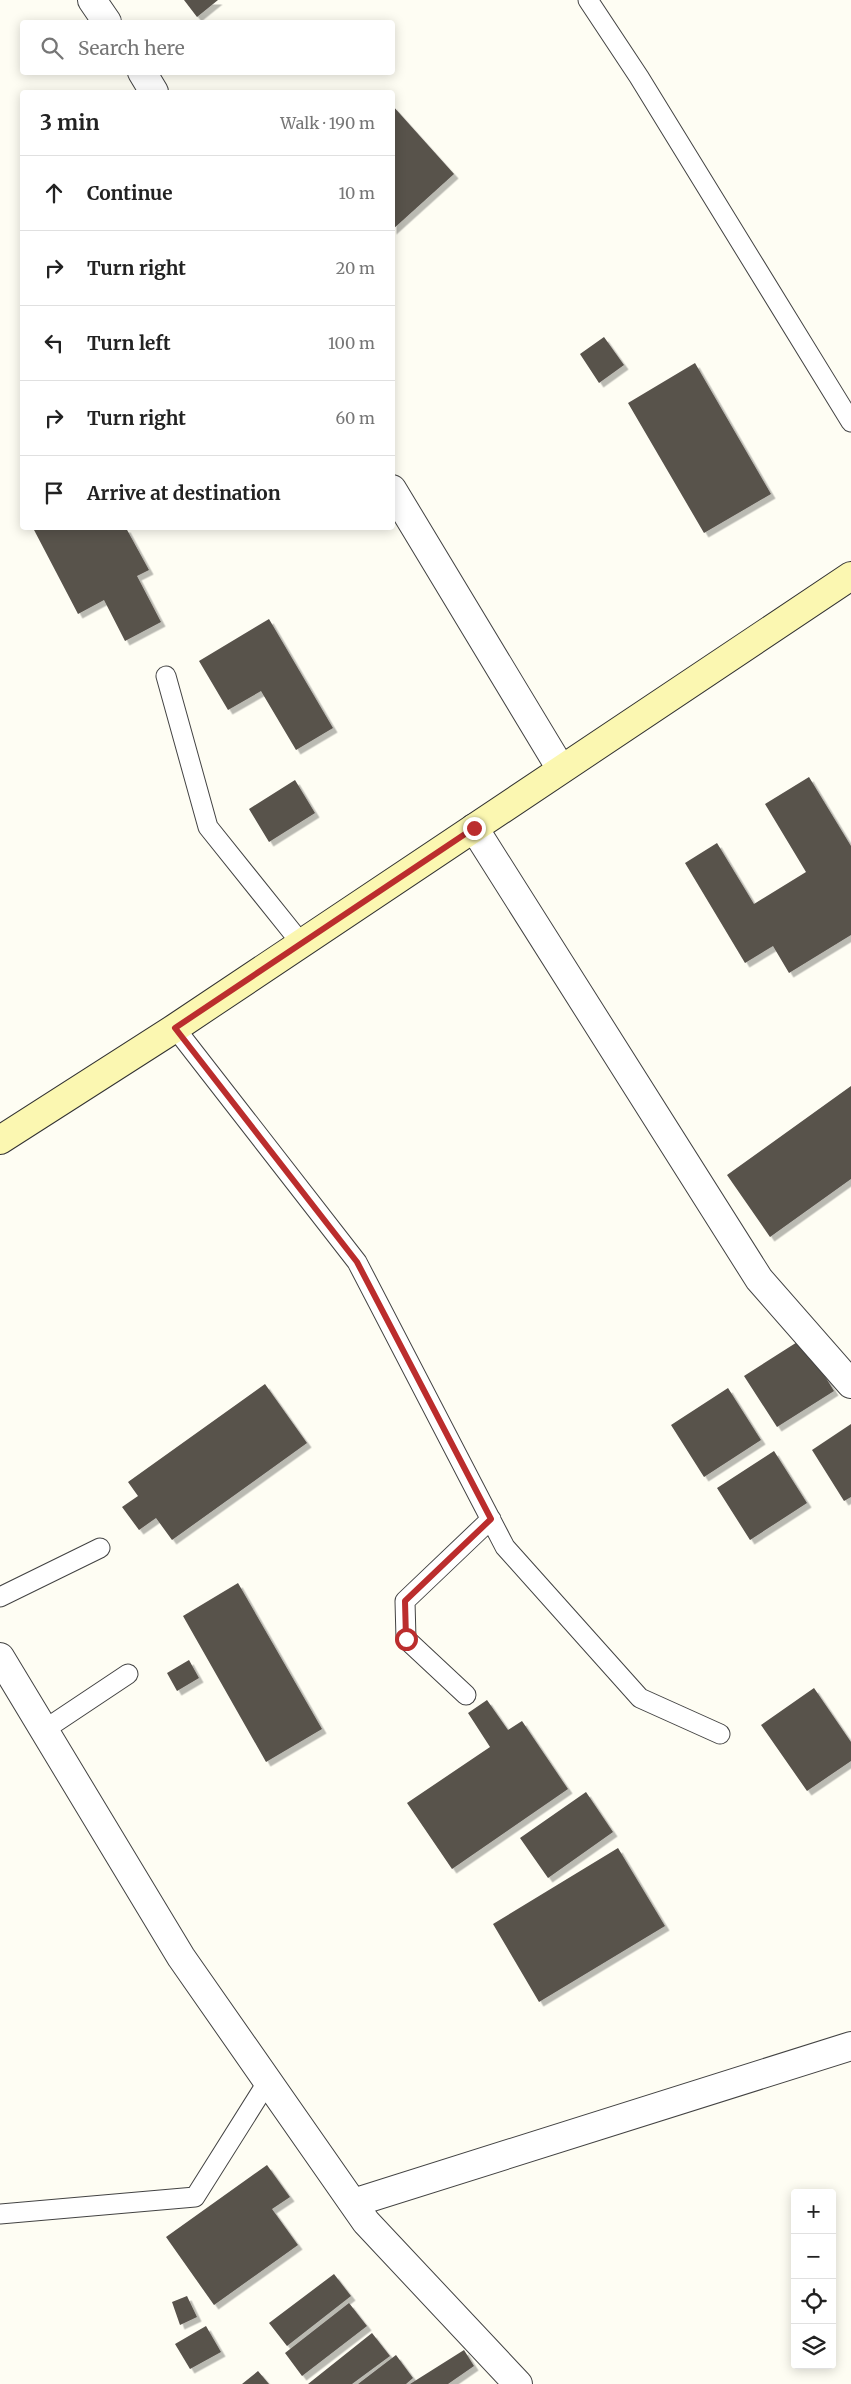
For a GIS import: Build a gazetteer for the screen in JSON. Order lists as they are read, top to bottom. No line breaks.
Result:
{"page":{"search":"Search here","heading":["3 min","Walk · 190 m"],"list":[["Continue","10 m"],["Turn right","20 m"],["Turn left","100 m"],["Turn right","60 m"],"Arrive at destination"],"map_buttons":["+","−"]}}
